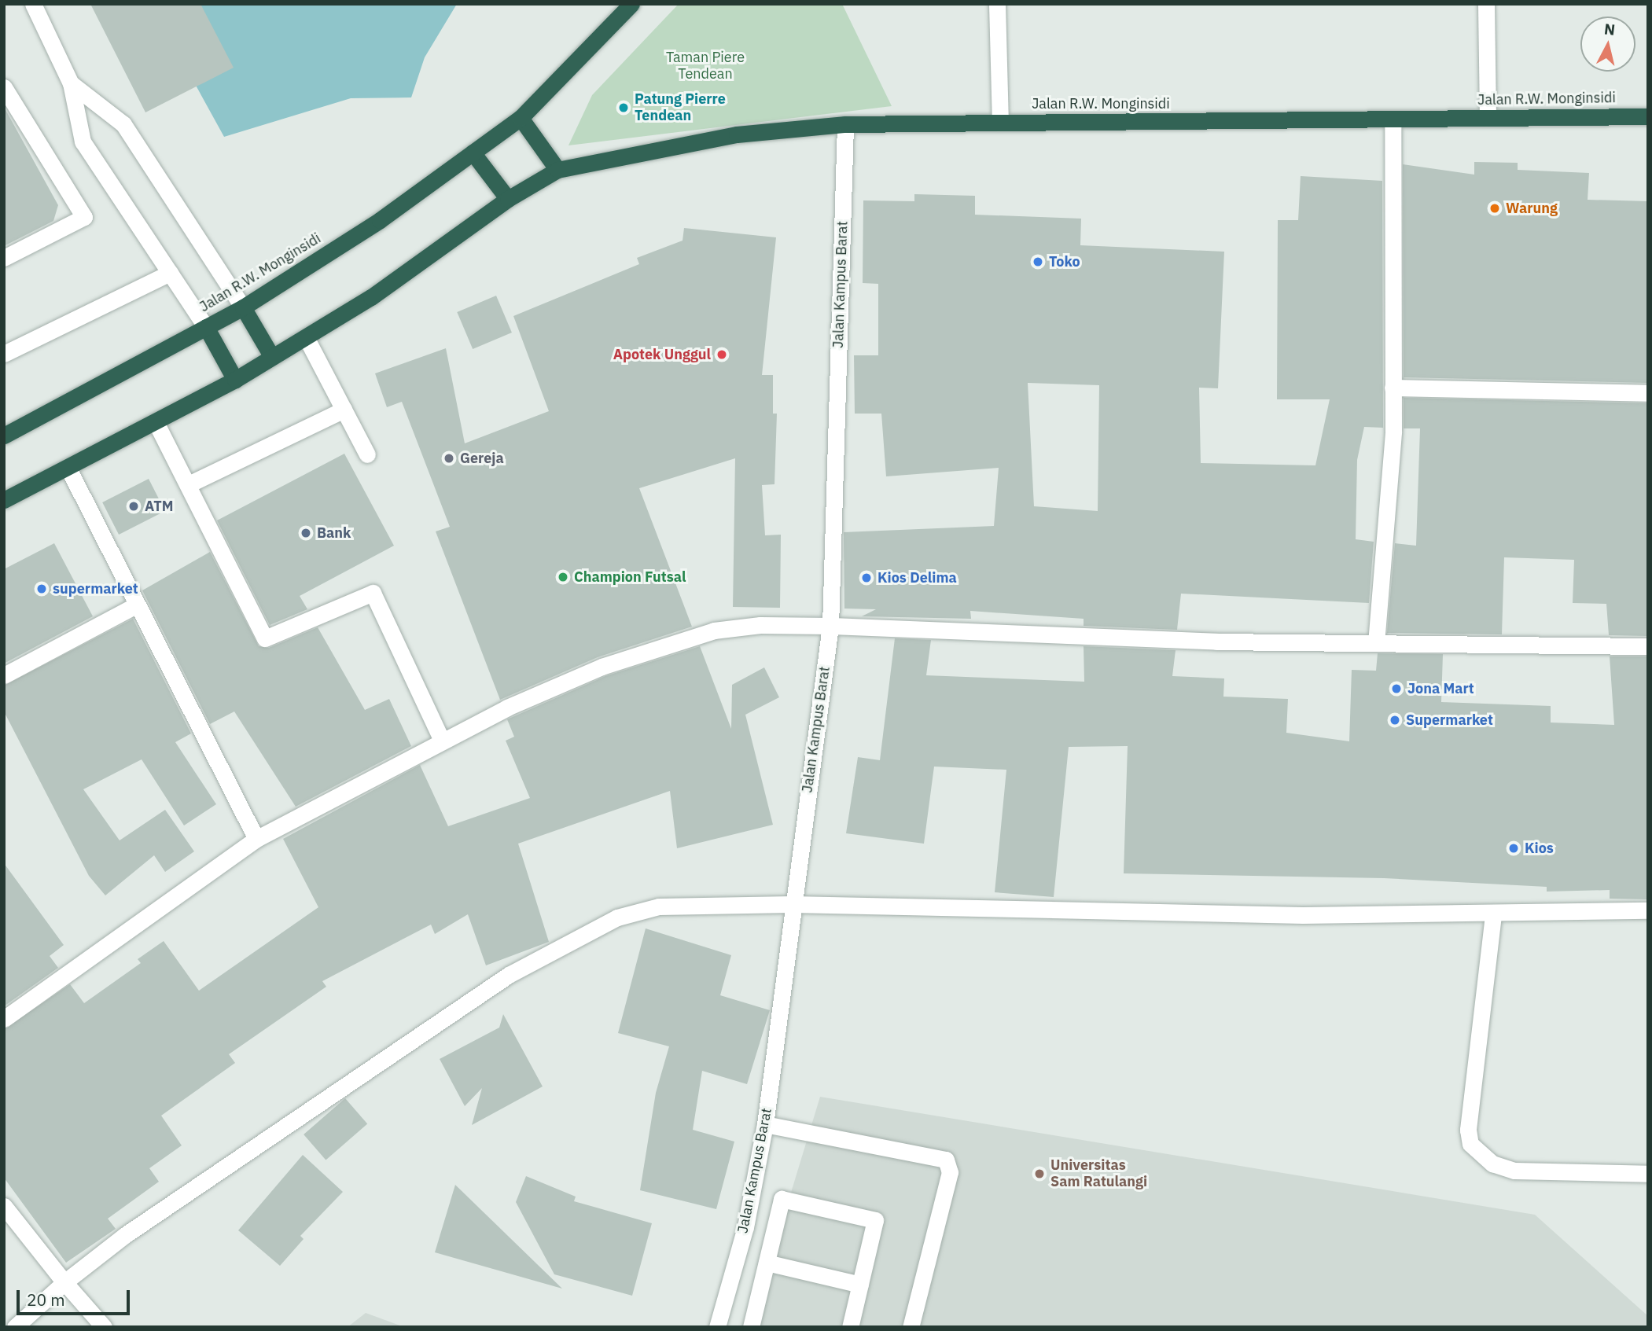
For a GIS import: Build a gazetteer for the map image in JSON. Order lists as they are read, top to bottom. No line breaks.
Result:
{"streets":{"highway":["Jalan R.W. Monginsidi"],"street":["Jalan Kampus Barat"]},"crossings":[["Jalan R.W. Monginsidi","Jalan Kampus Barat"]],"parks":["Taman Piere Tendean"],"places":["Patung Pierre Tendean","Warung","Toko","Apotek Unggul","Gereja","ATM","Bank","Champion Futsal","Kios Delima","supermarket","Jona Mart","Supermarket","Kios","Universitas Sam Ratulangi"],"scale_bar":"20 m","north":"top"}
